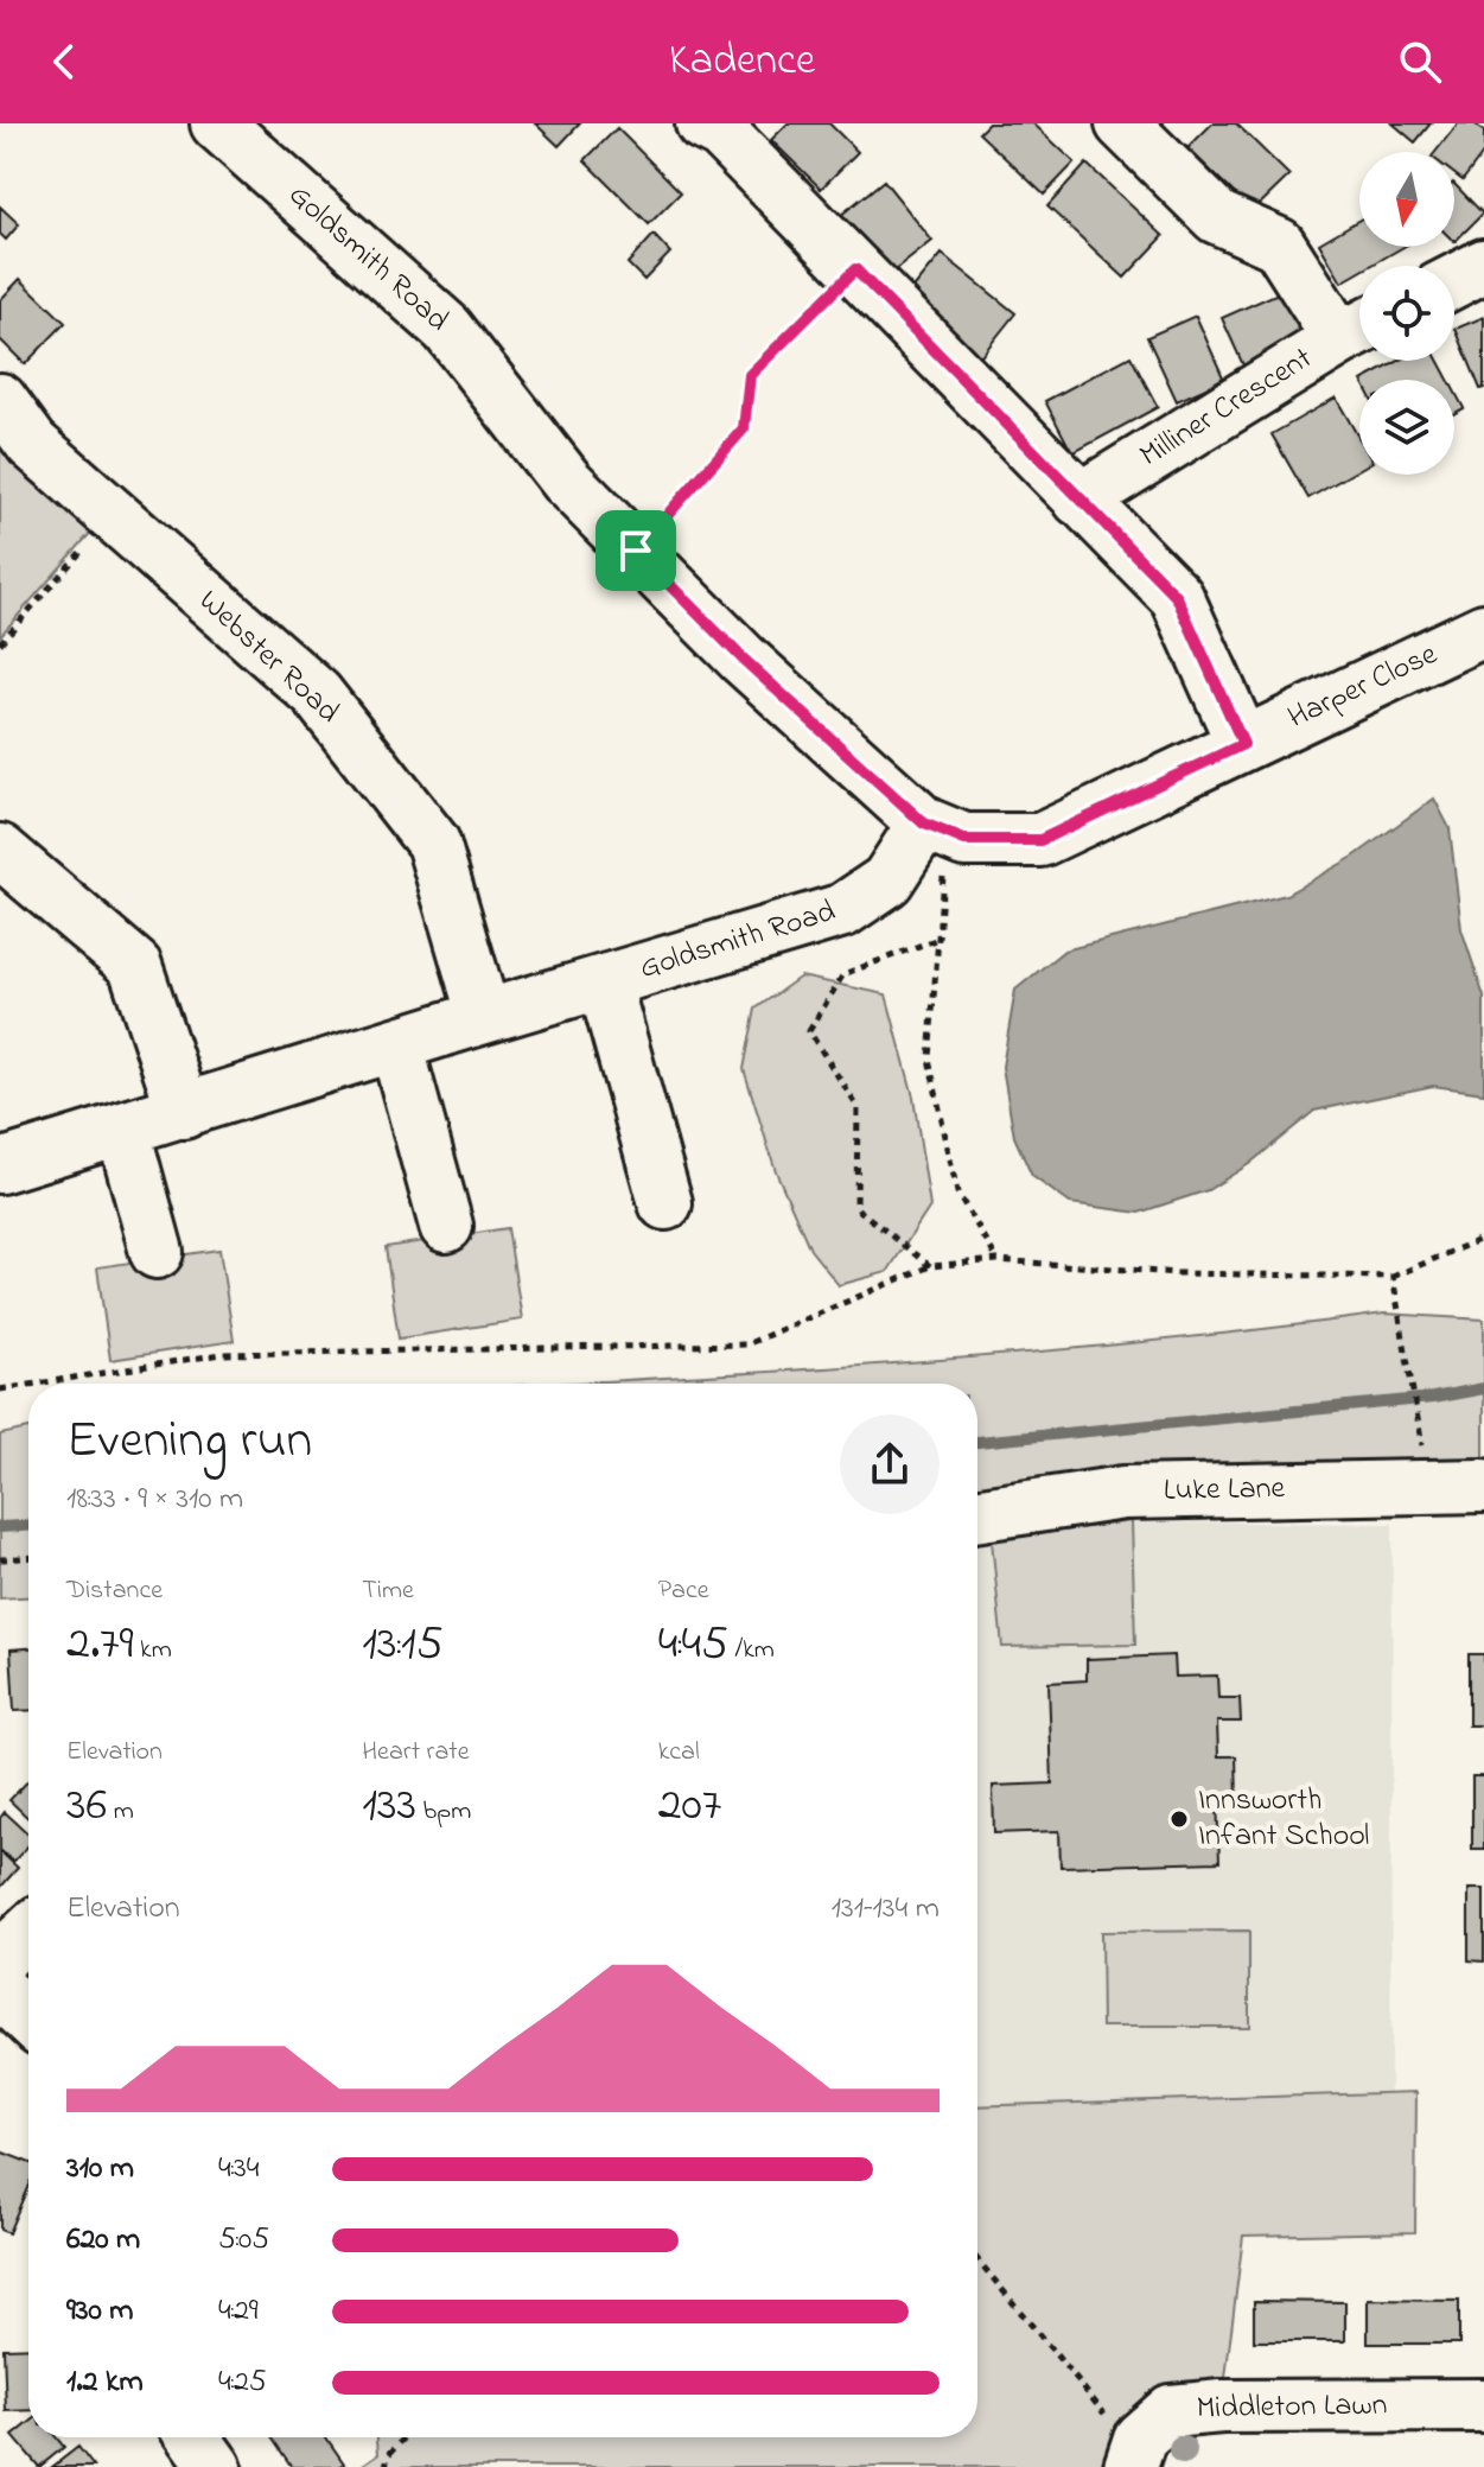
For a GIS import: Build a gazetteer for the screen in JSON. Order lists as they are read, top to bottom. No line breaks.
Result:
{"streets":{"street":["Goldsmith Road","Milliner Crescent","Webster Road","Harper Close","Luke Lane","Middleton Lawn"]},"crossings":[["Goldsmith Road","Webster Road"],["Goldsmith Road","Harper Close"]],"places":["Innsworth Infant School"],"north":"bottom","page":{"header":"Kadence","heading":["Evening run","18:33 · 9 × 310 m"],"stats":[["Distance","2.79 km"],["Time","13:15"],["Pace","4:45 /km"],["Elevation","36 m"],["Heart rate","133 bpm"],["kcal","207"]],"chart":["Elevation","131–134 m"],"list":[{"name":"310 m","note":"4:34"},{"name":"620 m","note":"5:05"},{"name":"930 m","note":"4:29"},{"name":"1.2 km","note":"4:25"}]}}
